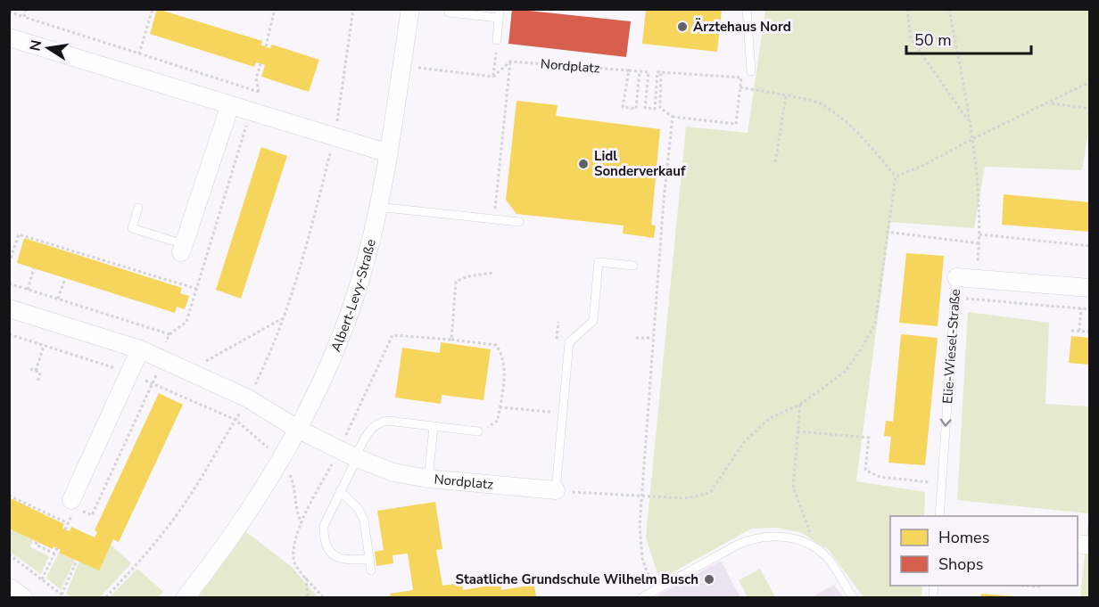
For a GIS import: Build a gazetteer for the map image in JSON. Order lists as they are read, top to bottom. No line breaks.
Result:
{"streets":{"street":["Nordplatz","Albert-Levy-Straße","Elie-Wiesel-Straße"]},"crossings":[["Nordplatz","Albert-Levy-Straße"]],"one_way":["Elie-Wiesel-Straße"],"places":["Ärztehaus Nord","Lidl Sonderverkauf","Staatliche Grundschule Wilhelm Busch"],"legend":["Homes","Shops"],"scale_bar":"50 m","north":"left"}
